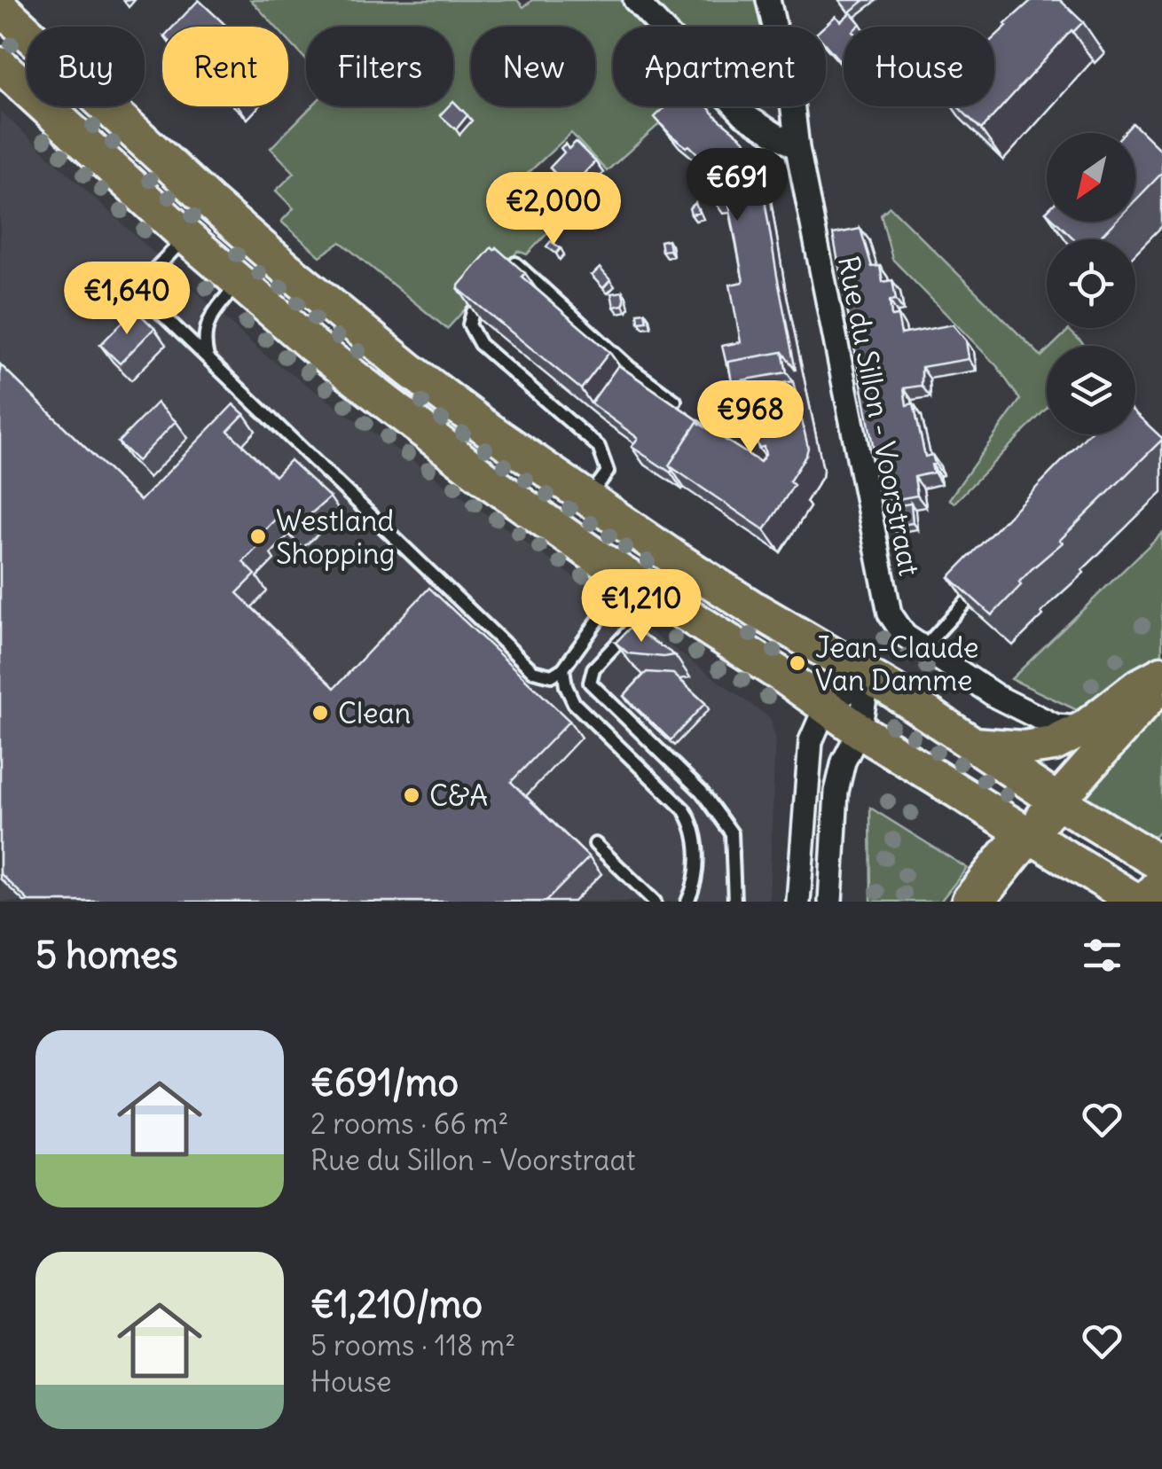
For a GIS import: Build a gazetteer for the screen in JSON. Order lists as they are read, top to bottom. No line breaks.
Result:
{"streets":{"street":["Rue du Sillon - Voorstraat"]},"places":["Westland Shopping","Jean-Claude Van Damme","Clean","C&A"],"north":"bottom left","page":{"chip":["Buy","Rent","Filters","New","Apartment","House"],"price":["€691","€2,000","€1,640","€968","€1,210"],"heading":"5 homes","list":[{"name":"€691/mo","note":"2 rooms · 66 m² · Rue du Sillon - Voorstraat"},{"name":"€1,210/mo","note":"5 rooms · 118 m² · House"}]}}
